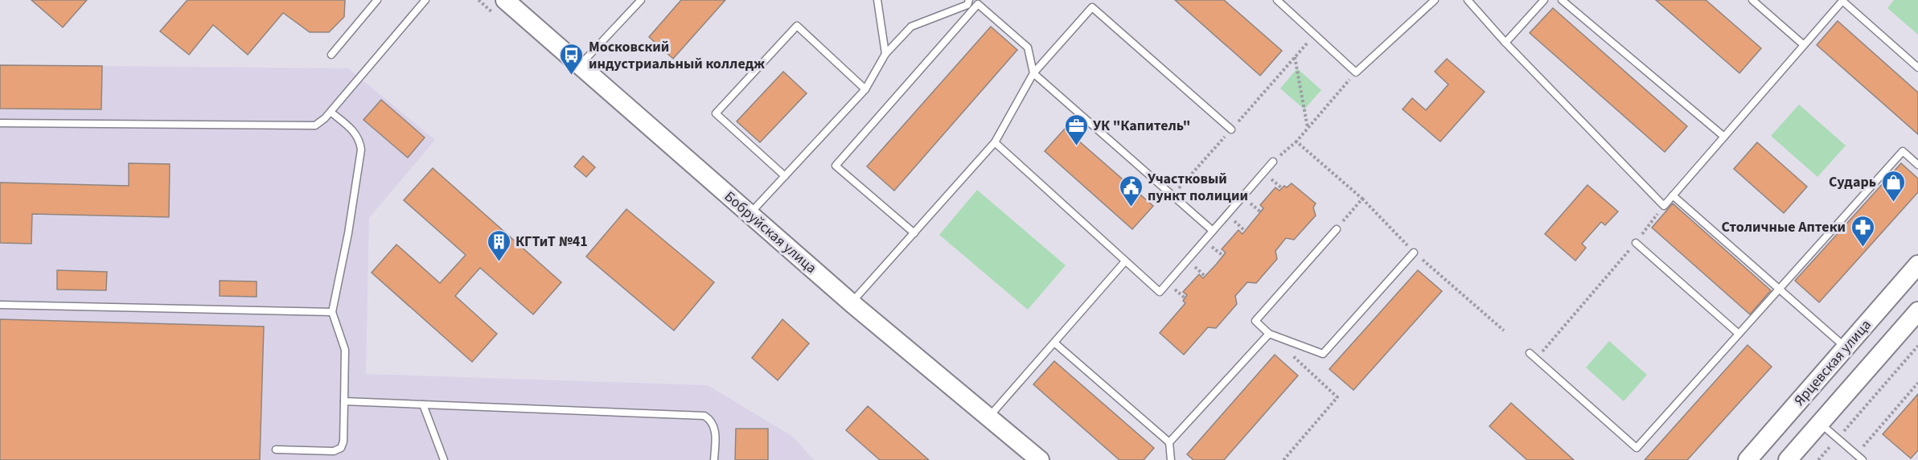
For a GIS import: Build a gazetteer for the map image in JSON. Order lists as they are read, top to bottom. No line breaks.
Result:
{"streets":{"street":["Бобруйская улица","Ярцевская улица"]},"places":{"bus stop":["Московский индустриальный колледж"],"office":["УК \"Капитель\""],"shop":["Сударь"],"public building":["Участковый пункт полиции"],"pharmacy":["Столичные Аптеки"],"building":["КГТиТ №41"]}}
